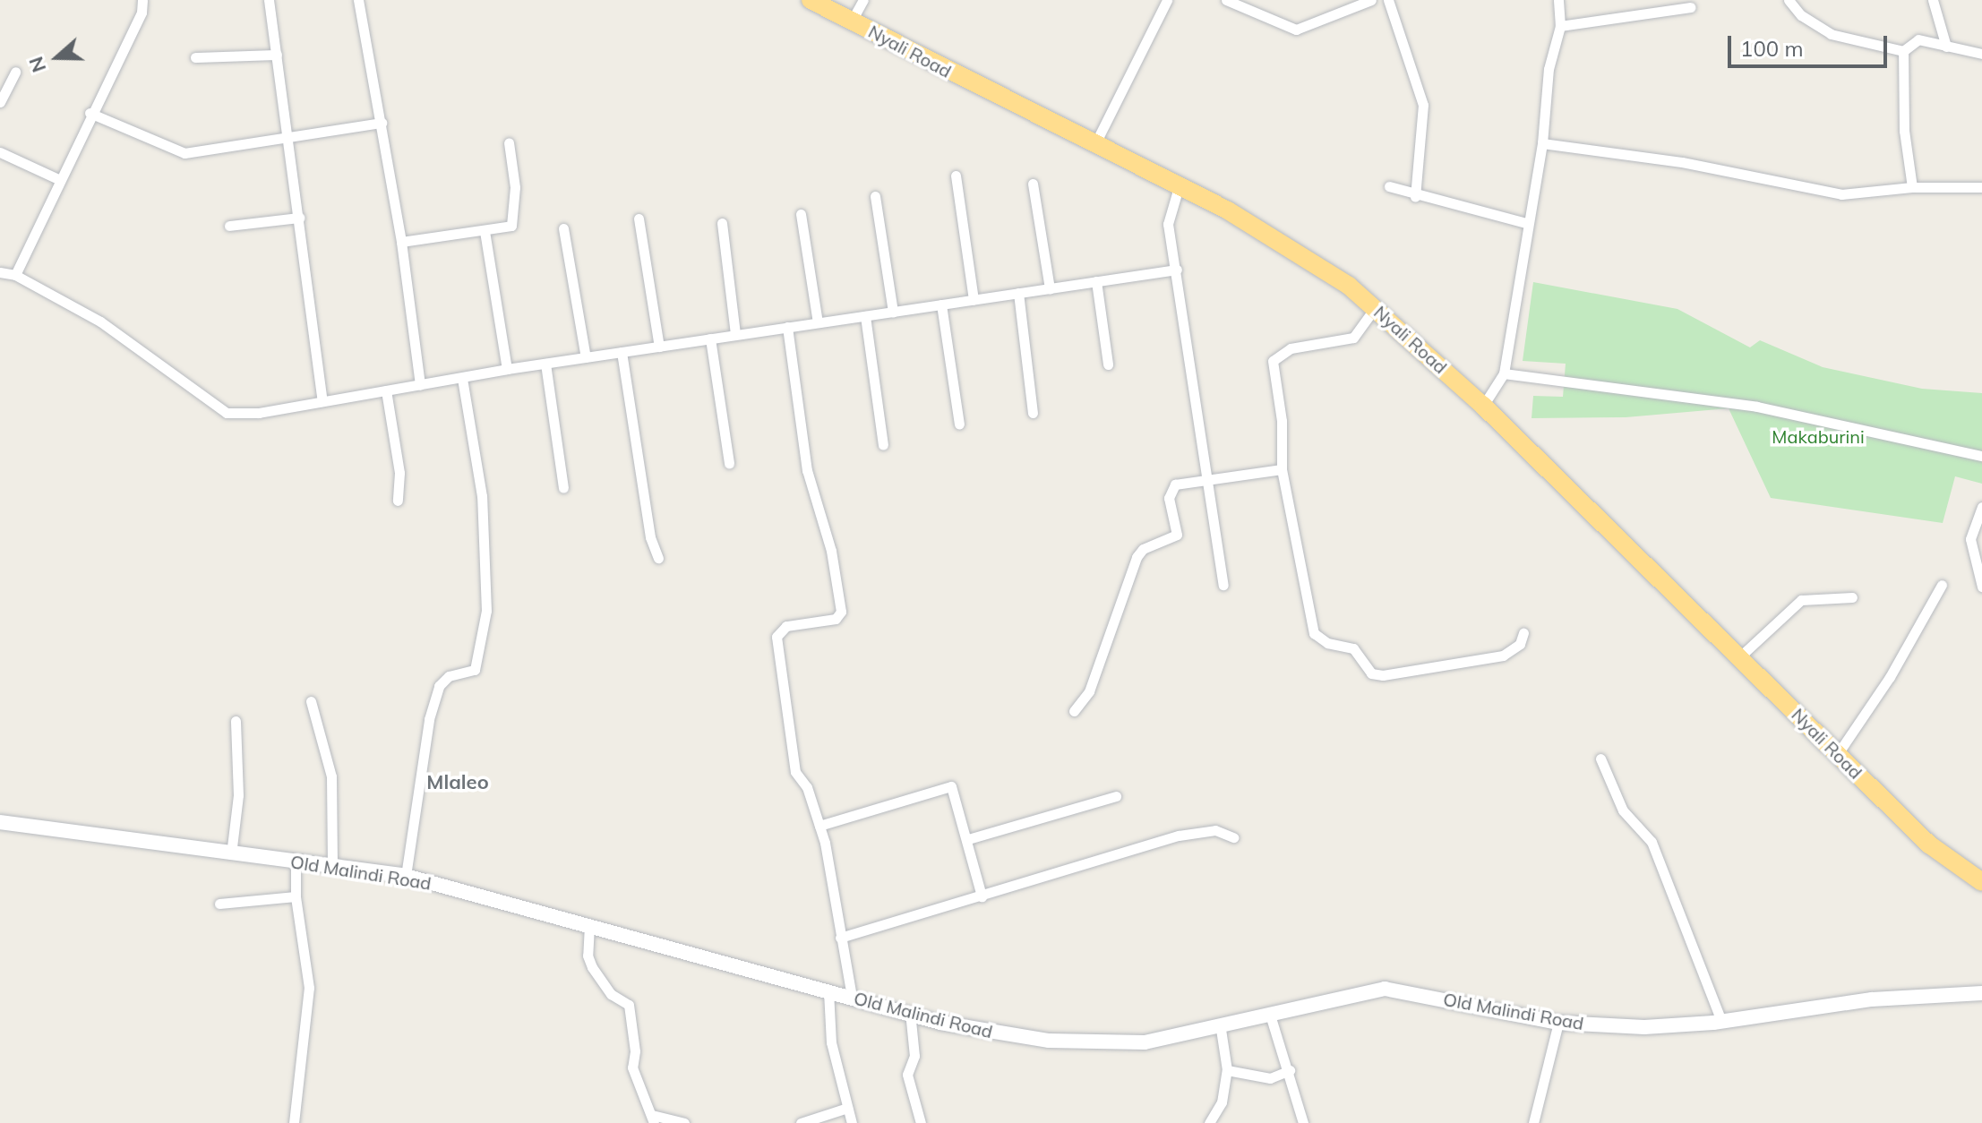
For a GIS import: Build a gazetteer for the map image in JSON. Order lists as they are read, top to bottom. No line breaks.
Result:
{"streets":{"highway":["Nyali Road"],"main road":["Old Malindi Road"]},"districts":["Mlaleo"],"parks":["Makaburini"],"scale_bar":"100 m","north":"left"}
